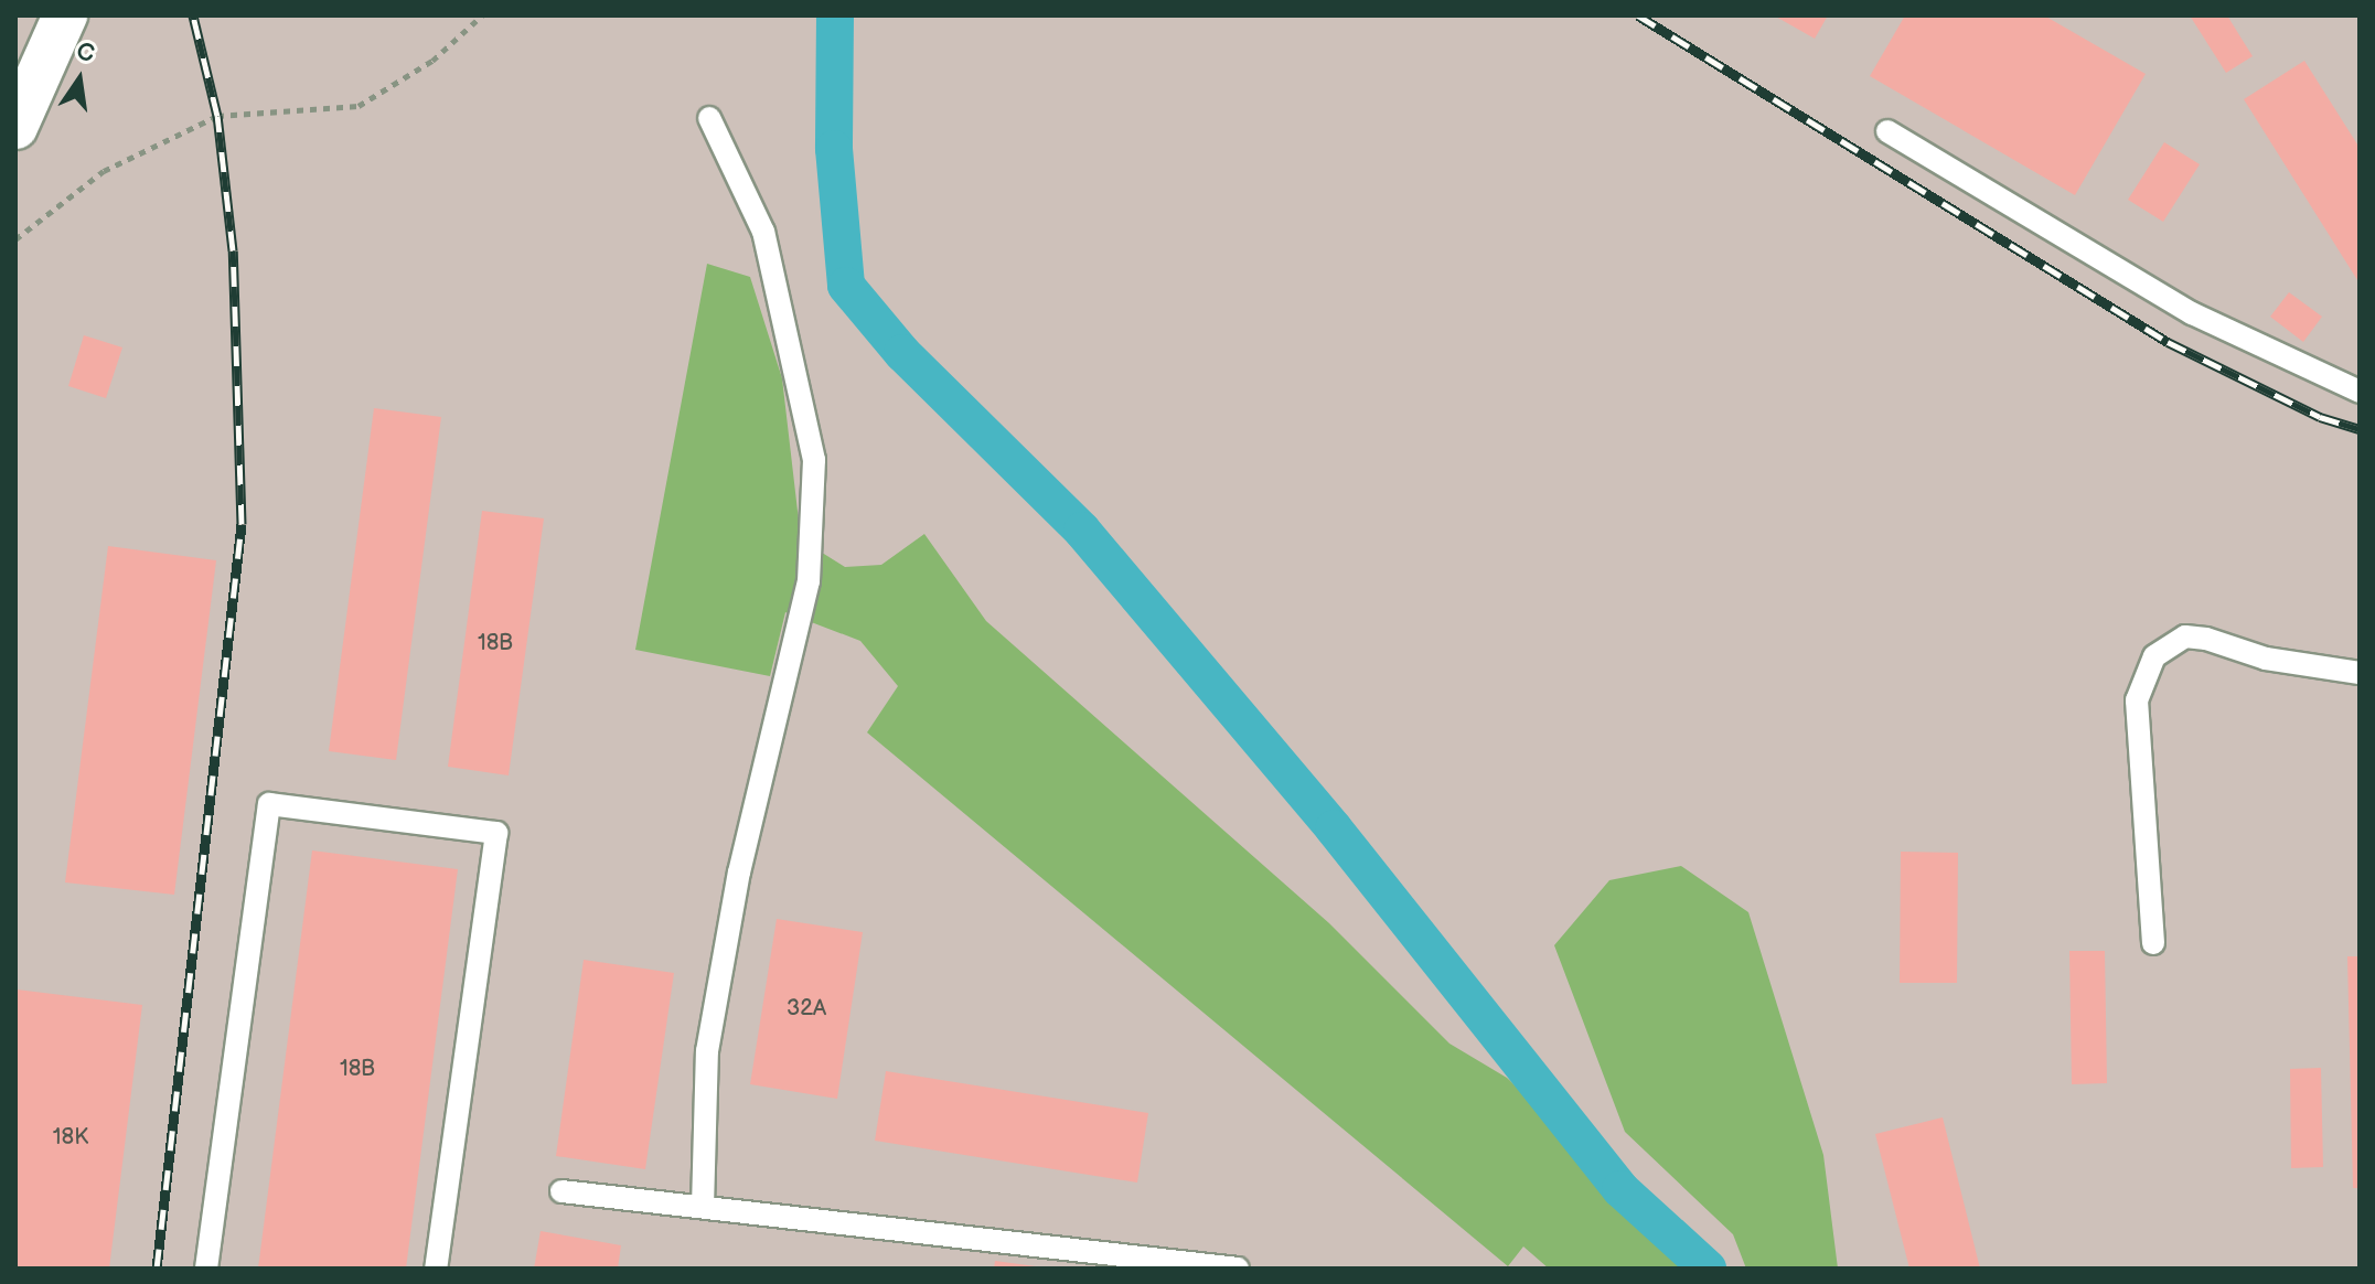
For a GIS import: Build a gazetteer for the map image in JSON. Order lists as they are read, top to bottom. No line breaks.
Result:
{"house_numbers":["18В","32А","18В","18К"],"north":"top"}
